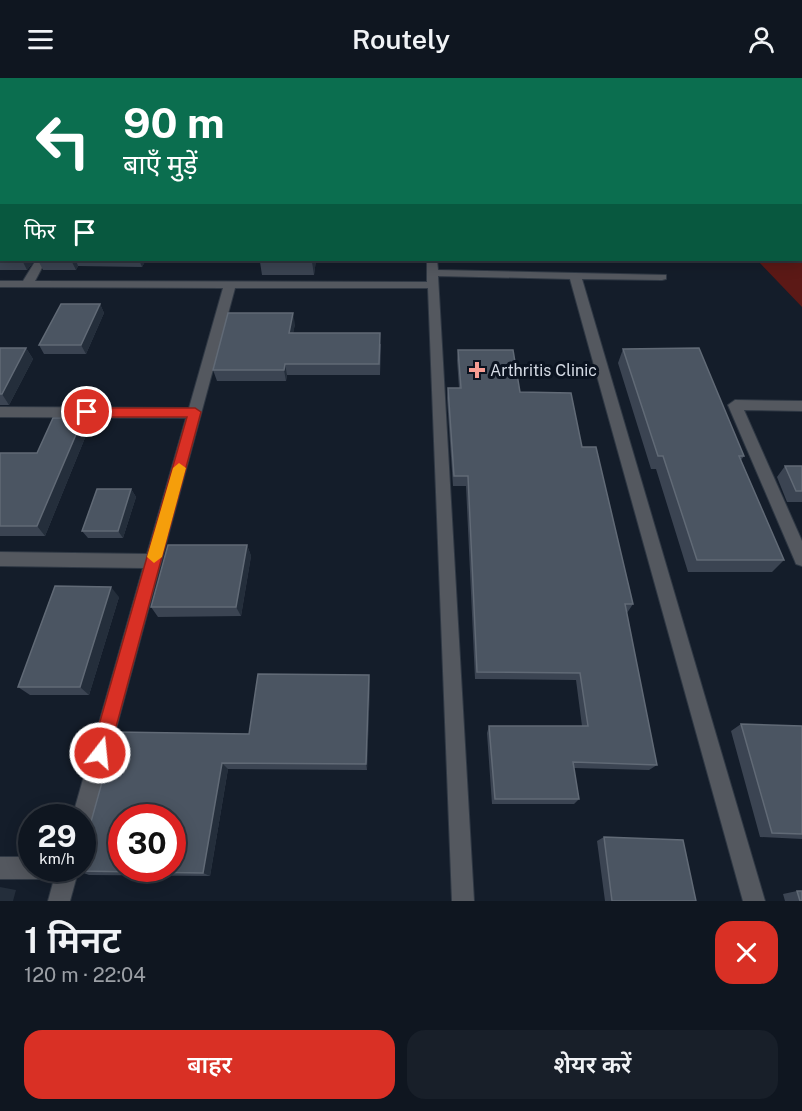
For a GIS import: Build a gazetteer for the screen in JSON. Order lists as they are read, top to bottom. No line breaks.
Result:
{"places":{"health":["Arthritis Clinic"]},"page":{"header":"Routely","turn":["90 m","बाएँ मुड़ें"],"then":"फिर","speed":"29 km/h","limit":"30","heading":["1 मिनट","120 m · 22:04"],"buttons":["बाहर","शेयर करें"]}}
